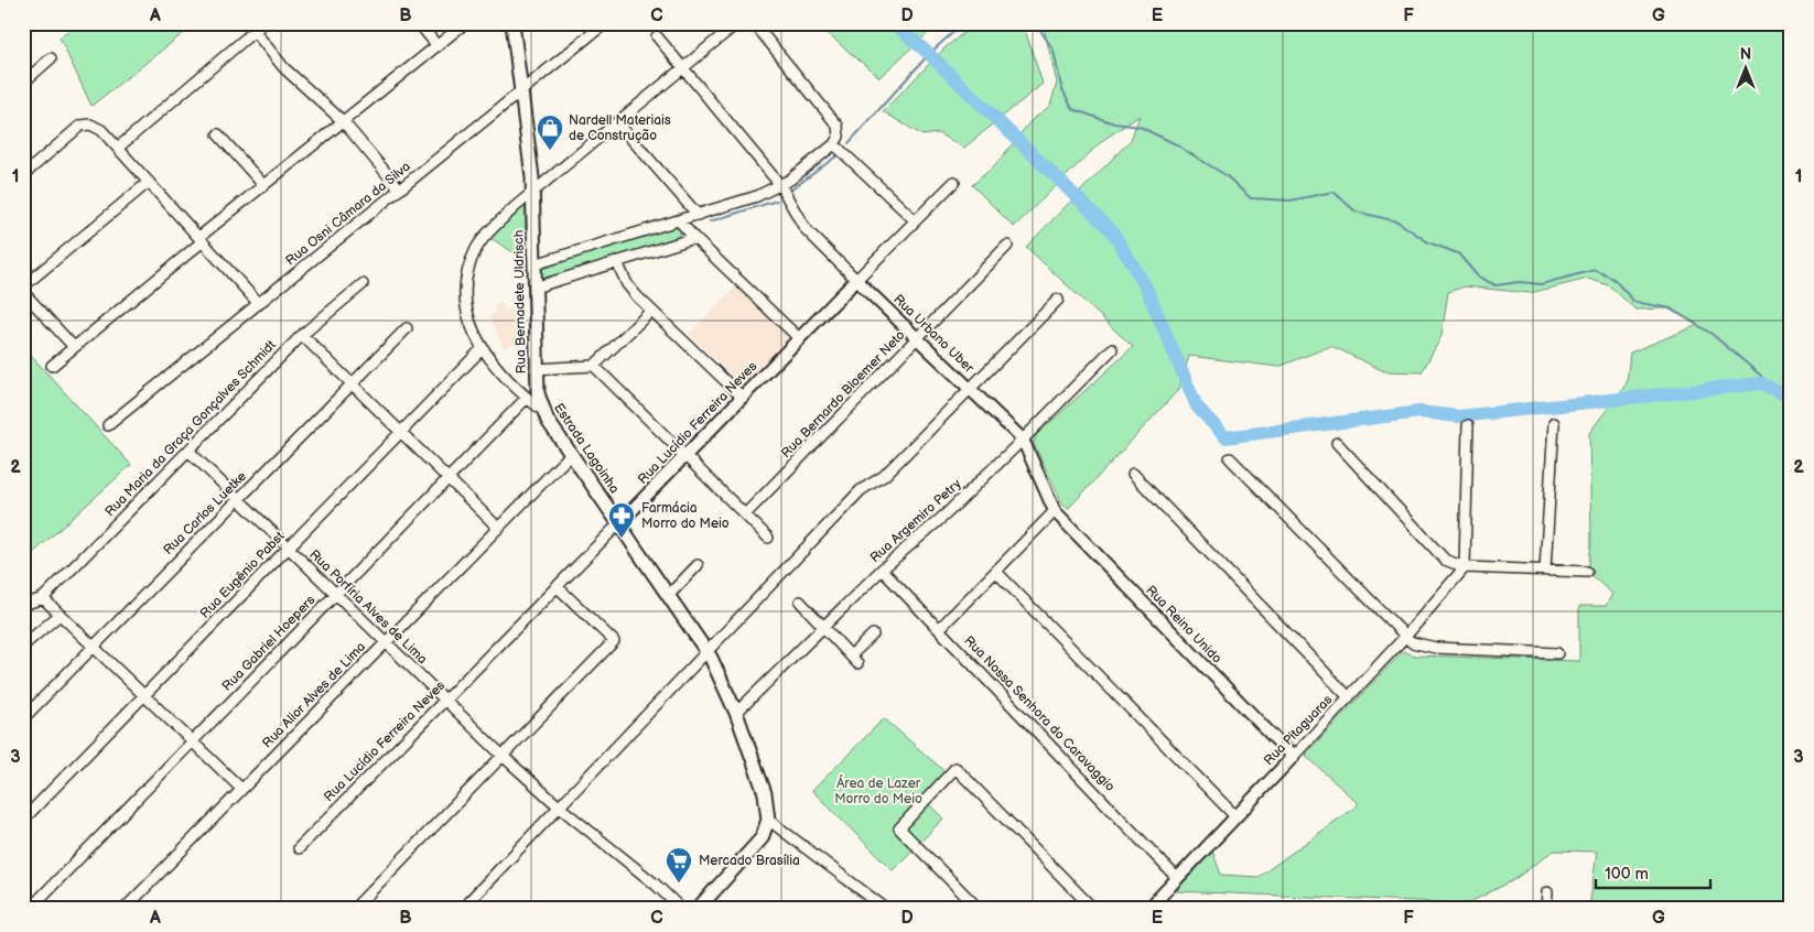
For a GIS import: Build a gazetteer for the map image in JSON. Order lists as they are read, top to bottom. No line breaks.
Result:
{"streets":{"main road":["Rua Bernadete Uldrisch","Estrada Lagoinha"],"street":["Rua Osni Câmara da Silva","Rua Urbano Uber","Rua Bernardo Bloemer Neto","Rua Lucídio Ferreira Neves","Rua Maria da Graça Gonçalves Schmidt","Rua Carlos Luetke","Rua Argemiro Petry","Rua Eugênio Pabst","Rua Porfíria Alves de Lima","Rua Reino Unido","Rua Gabriel Hoepers","Rua Alior Alves de Lima","Rua Nossa Senhora do Caravaggio","Rua Pitaguaras"]},"crossings":[["Rua Bernadete Uldrisch","Estrada Lagoinha"],["Rua Urbano Uber","Rua Bernardo Bloemer Neto"],["Rua Urbano Uber","Rua Lucídio Ferreira Neves"],["Rua Urbano Uber","Estrada Lagoinha"],["Rua Urbano Uber","Rua Argemiro Petry"],["Rua Urbano Uber","Rua Reino Unido"],["Rua Lucídio Ferreira Neves","Estrada Lagoinha"],["Rua Lucídio Ferreira Neves","Rua Porfíria Alves de Lima"],["Rua Maria da Graça Gonçalves Schmidt","Rua Porfíria Alves de Lima"],["Estrada Lagoinha","Rua Argemiro Petry"],["Estrada Lagoinha","Rua Eugênio Pabst"],["Estrada Lagoinha","Rua Gabriel Hoepers"],["Estrada Lagoinha","Rua Alior Alves de Lima"],["Rua Carlos Luetke","Rua Porfíria Alves de Lima"],["Rua Argemiro Petry","Rua Nossa Senhora do Caravaggio"],["Rua Eugênio Pabst","Rua Porfíria Alves de Lima"],["Rua Porfíria Alves de Lima","Rua Gabriel Hoepers"],["Rua Porfíria Alves de Lima","Rua Alior Alves de Lima"],["Rua Reino Unido","Rua Pitaguaras"],["Rua Nossa Senhora do Caravaggio","Rua Pitaguaras"]],"parks":["Área de Lazer Morro do Meio"],"places":{"shop":["Nardell Materiais de Construção"],"pharmacy":["Farmácia Morro do Meio"],"supermarket":["Mercado Brasília"]},"scale_bar":"100 m","north":"top","grid":{"columns":["A","B","C","D","E","F","G"],"rows":["1","2","3"]}}
